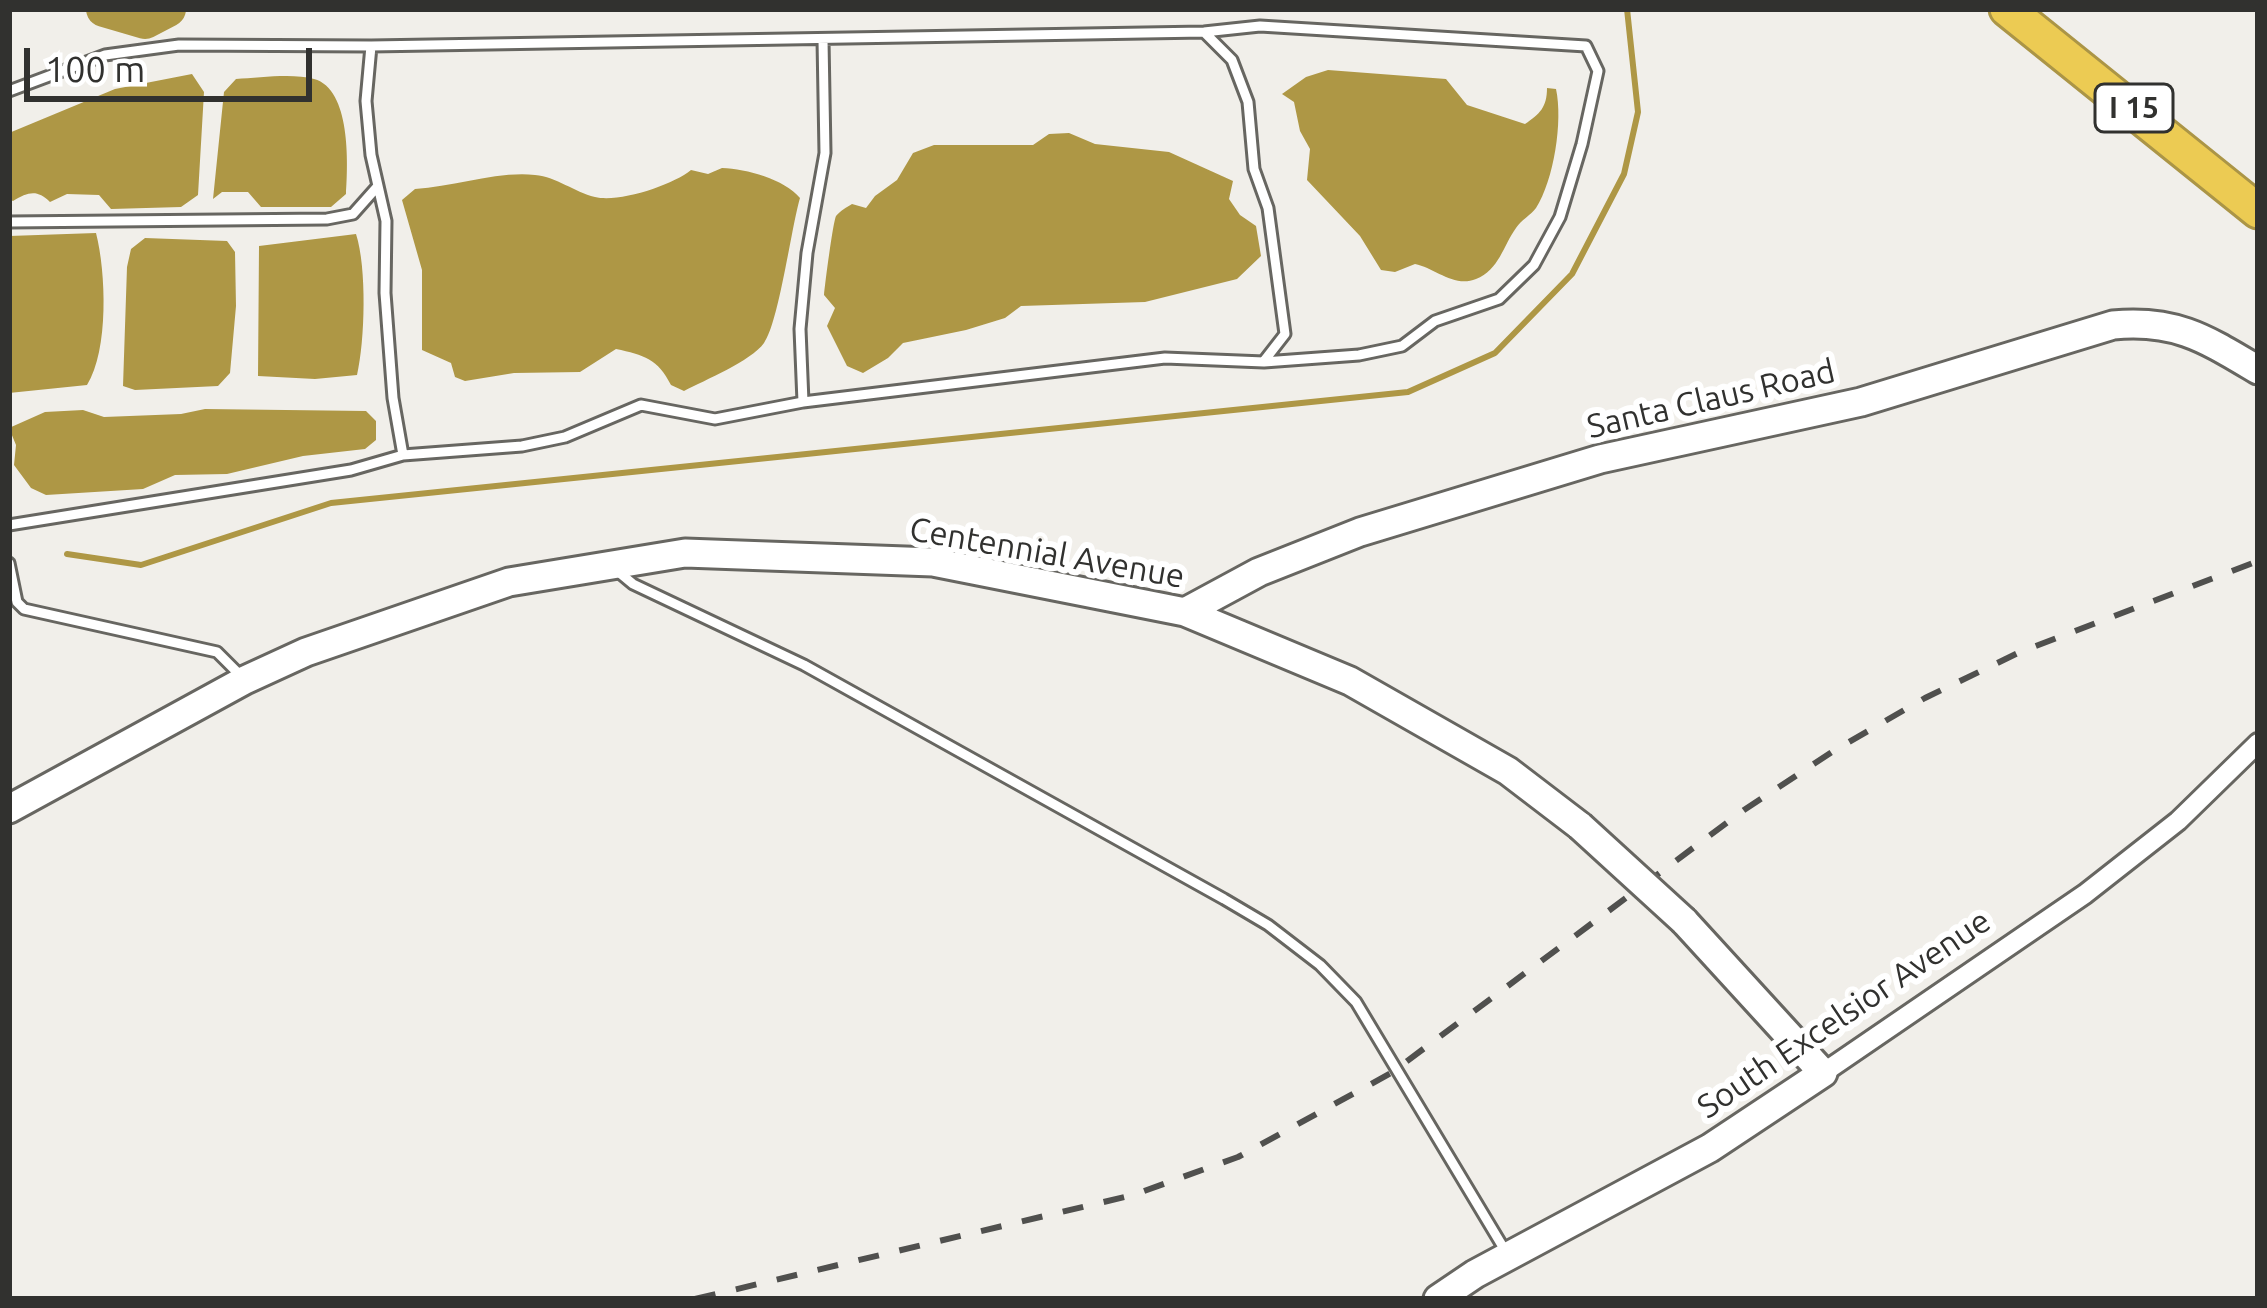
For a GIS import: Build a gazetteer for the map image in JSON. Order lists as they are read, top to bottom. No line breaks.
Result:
{"streets":{"highway":["I 15"],"street":["Santa Claus Road","Centennial Avenue","South Excelsior Avenue"]},"crossings":[["Santa Claus Road","Centennial Avenue"],["Centennial Avenue","South Excelsior Avenue"]],"scale_bar":"100 m"}
